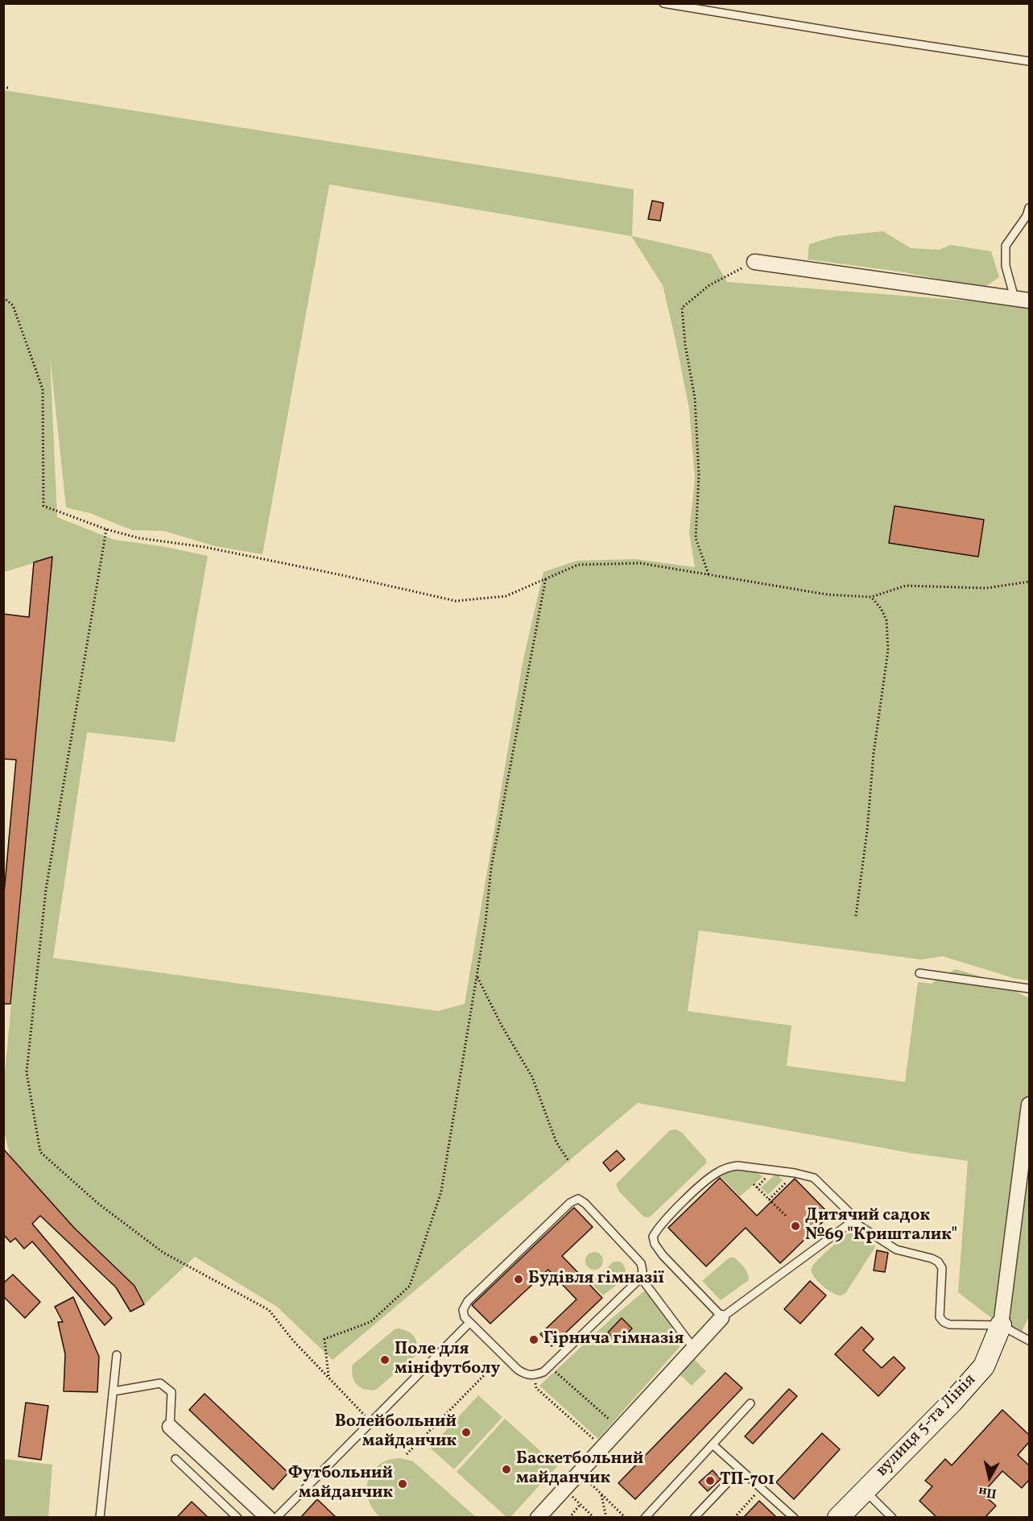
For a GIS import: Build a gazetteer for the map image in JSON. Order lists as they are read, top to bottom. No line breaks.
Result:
{"streets":{"street":["вулиця 5-та Лінія"]},"places":["Дитячий садок №69 \"Кришталик\"","Будівля гімназії","Гірнича гімназія","Поле для мініфутболу","Волейбольний майданчик","Баскетбольний майданчик","ТП-701","Футбольний майданчик"],"north":"bottom"}
